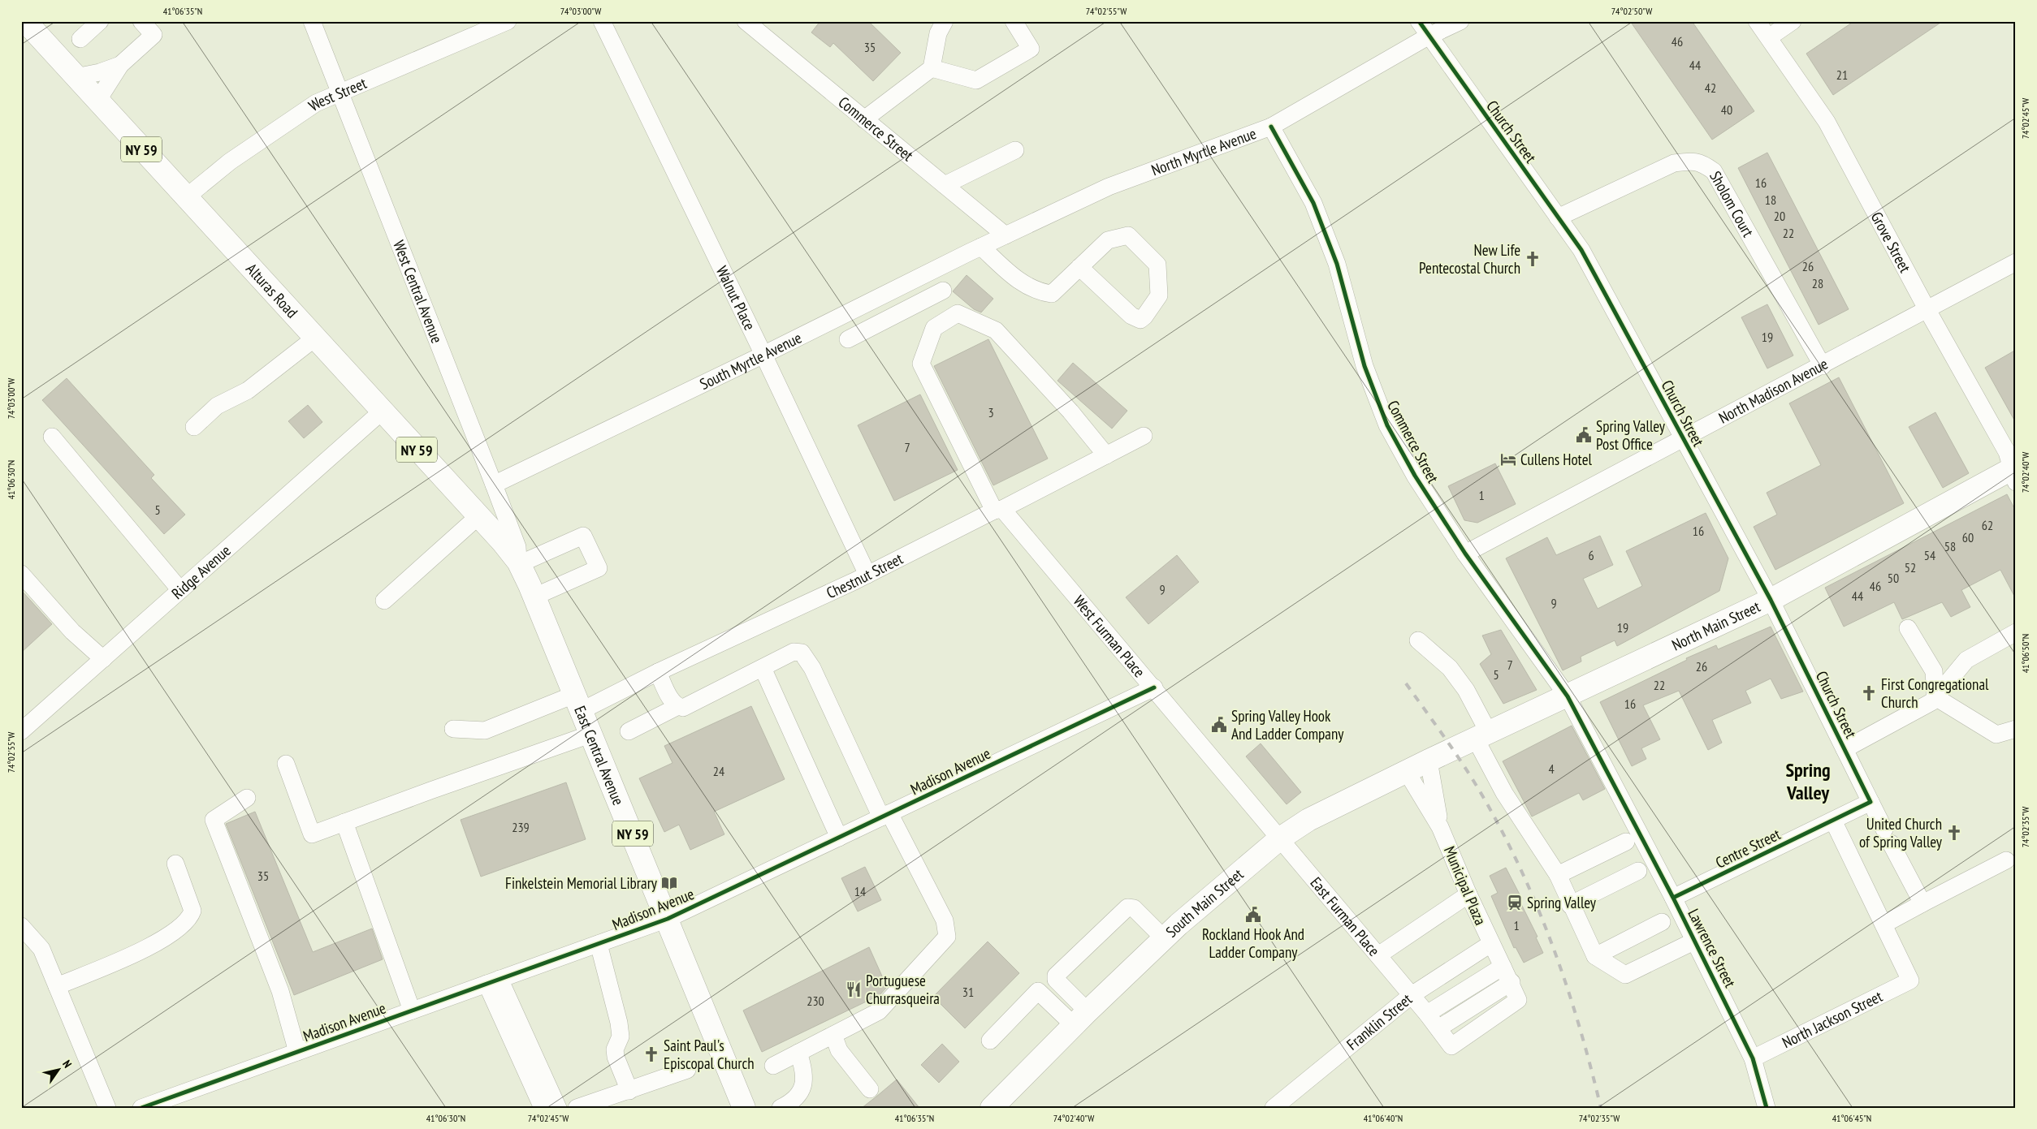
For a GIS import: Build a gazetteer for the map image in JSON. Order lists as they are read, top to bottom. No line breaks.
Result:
{"streets":{"main road":["NY 59","Alturas Road","North Main Street","East Central Avenue","South Main Street"],"street":["West Street","Commerce Street","Church Street","North Myrtle Avenue","Sholom Court","Grove Street","West Central Avenue","Walnut Place","South Myrtle Avenue","North Madison Avenue","Ridge Avenue","Chestnut Street","West Furman Place","Madison Avenue","Centre Street","Municipal Plaza","East Furman Place","Lawrence Street","North Jackson Street","Franklin Street"]},"crossings":[["West Street","West Central Avenue"],["West Street","Alturas Road"],["Commerce Street","North Myrtle Avenue"],["Commerce Street","South Myrtle Avenue"],["Commerce Street","North Madison Avenue"],["Commerce Street","North Main Street"],["Commerce Street","Lawrence Street"],["Church Street","North Myrtle Avenue"],["Church Street","Sholom Court"],["Church Street","North Madison Avenue"],["Church Street","North Main Street"],["North Myrtle Avenue","South Myrtle Avenue"],["Sholom Court","North Madison Avenue"],["Grove Street","North Madison Avenue"],["Grove Street","North Main Street"],["West Central Avenue","Alturas Road"],["West Central Avenue","South Myrtle Avenue"],["West Central Avenue","East Central Avenue"],["Alturas Road","Ridge Avenue"],["Alturas Road","East Central Avenue"],["Walnut Place","South Myrtle Avenue"],["Walnut Place","Chestnut Street"],["Chestnut Street","West Furman Place"],["Chestnut Street","East Central Avenue"],["North Main Street","South Main Street"],["North Main Street","Lawrence Street"],["West Furman Place","Madison Avenue"],["West Furman Place","South Main Street"],["West Furman Place","East Furman Place"],["East Central Avenue","Madison Avenue"],["Centre Street","Lawrence Street"],["Municipal Plaza","South Main Street"],["Municipal Plaza","East Furman Place"],["Municipal Plaza","Franklin Street"],["South Main Street","East Furman Place"],["East Furman Place","Franklin Street"],["Lawrence Street","North Jackson Street"]],"districts":["Spring Valley"],"places":{"church":["New Life Pentecostal Church","First Congregational Church","United Church of Spring Valley","Saint Paul's Episcopal Church"],"public building":["Spring Valley Post Office","Spring Valley Hook And Ladder Company","Rockland Hook And Ladder Company"],"hotel":["Cullens Hotel"],"library":["Finkelstein Memorial Library"],"station":["Spring Valley"],"restaurant":["Portuguese Churrasqueira"]},"house_numbers":["46","35","44","21","42","40","16","18","20","22","26","28","19","3","7","1","5","62","16","60","58","6","54","52","50","46","9","44","9","19","7","26","5","22","16","4","24","239","35","14","1","31","230"],"north":"top right","coordinates":["41°06'35\"N","74°03'00\"W","74°02'55\"W","74°02'50\"W","74°02'45\"W","74°02'40\"W","41°06'30\"N","41°06'50\"N","74°02'35\"W","41°06'40\"N","41°06'45\"N"]}
